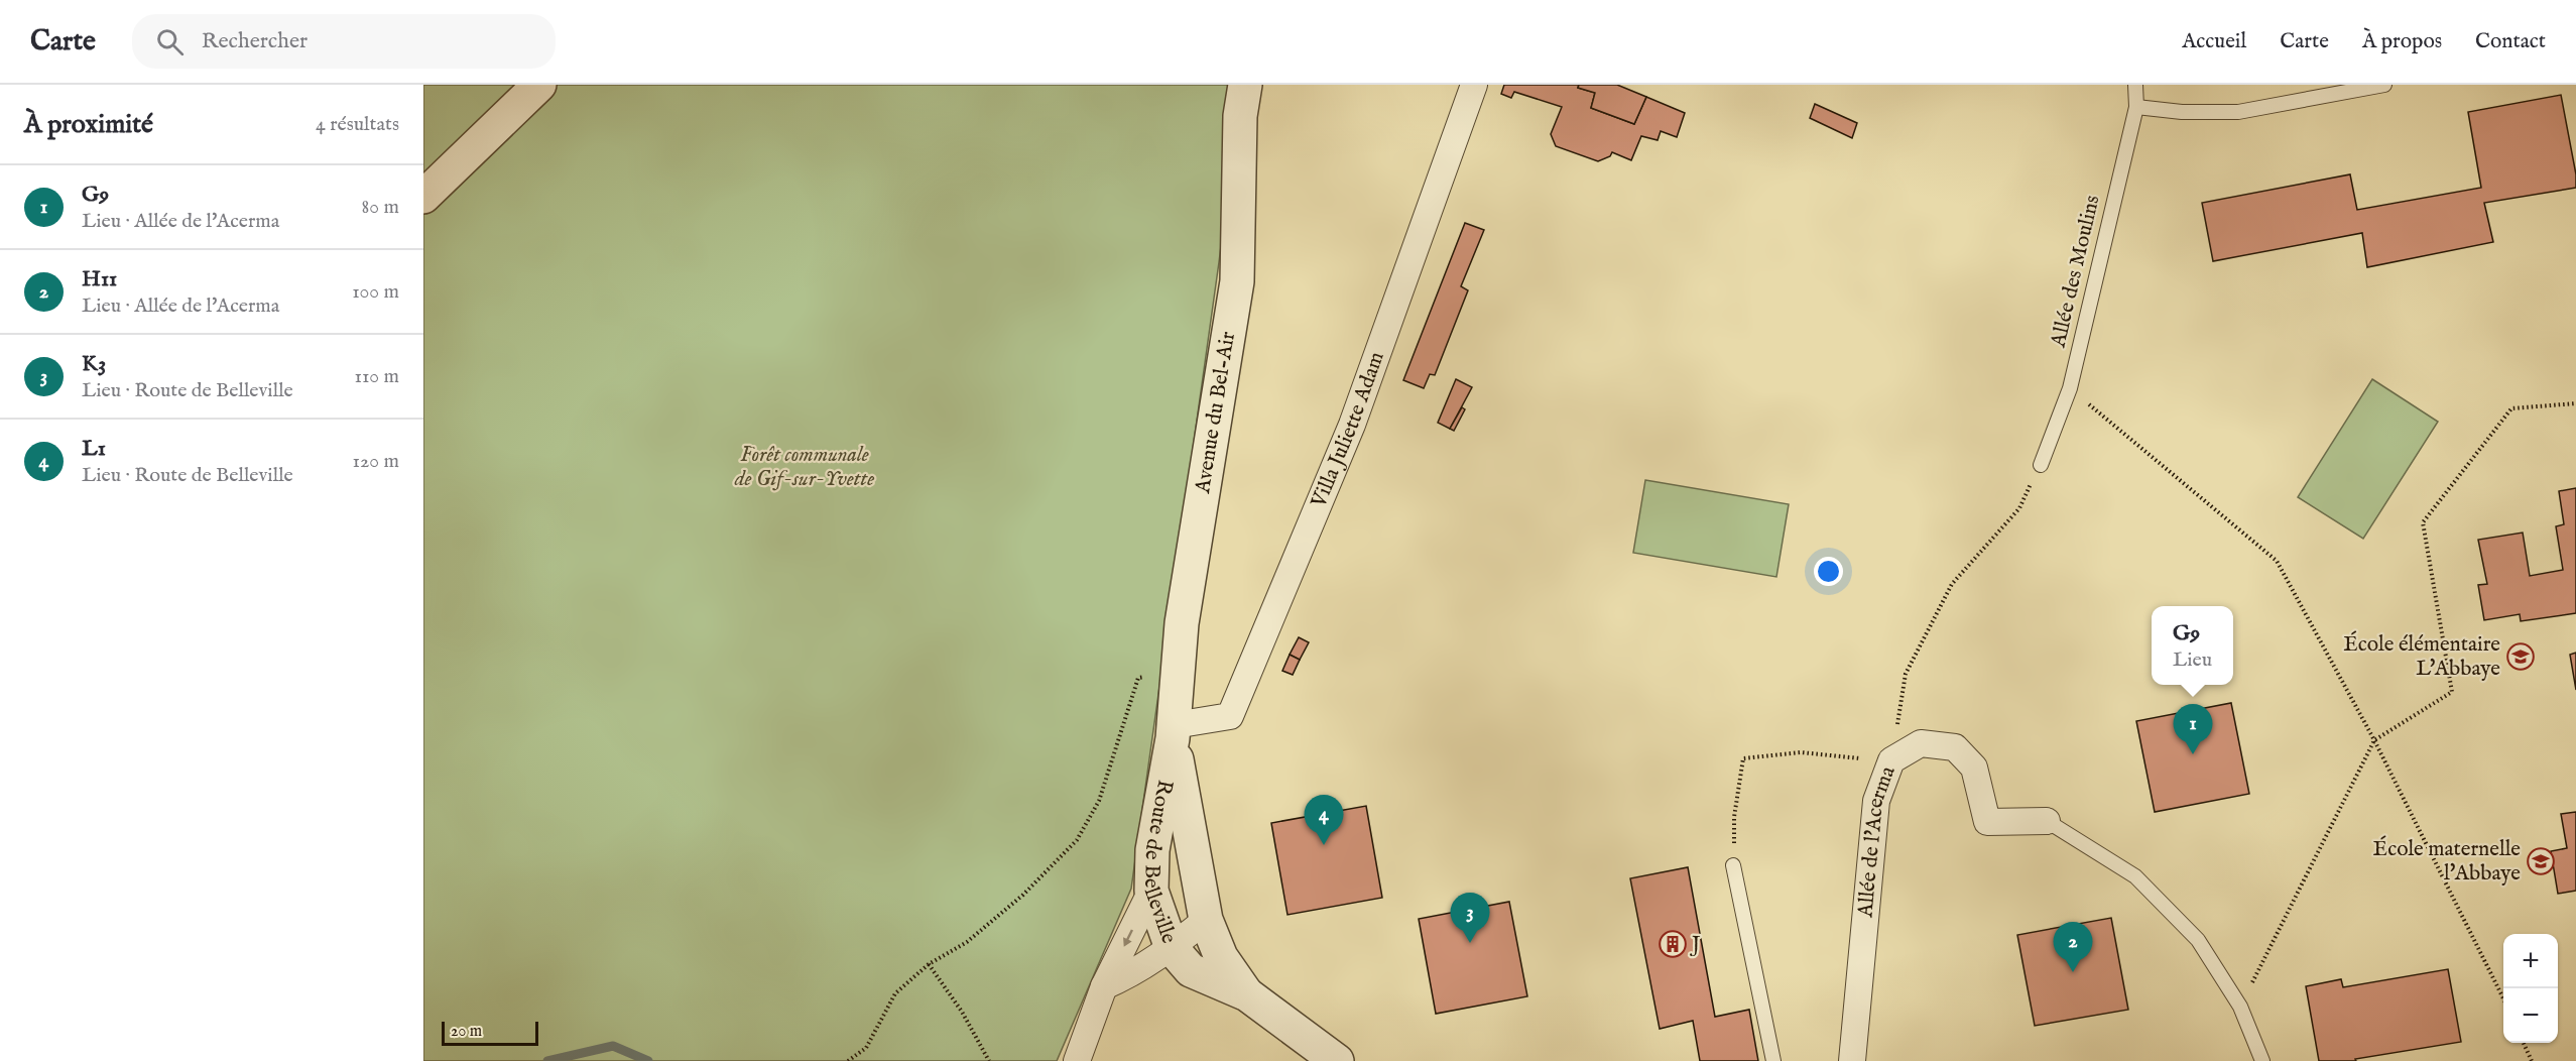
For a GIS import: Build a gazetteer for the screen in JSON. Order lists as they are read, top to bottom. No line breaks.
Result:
{"streets":{"street":["Avenue du Bel-Air","Villa Juliette Adam","Allée de l'Acerma","Route de Belleville"],"lane":["Allée des Moulins"]},"crossings":[["Avenue du Bel-Air","Villa Juliette Adam"],["Avenue du Bel-Air","Route de Belleville"],["Villa Juliette Adam","Route de Belleville"]],"parks":["Forêt communale de Gif-sur-Yvette"],"places":{"school or university":["École élémentaire L'Abbaye","École maternelle l'Abbaye"],"building":["J"]},"scale_bar":"20 m","page":{"header":"Carte","search":"Rechercher","nav":["Accueil","Carte","À propos","Contact"],"heading":["À proximité","4 résultats"],"list":[{"mark":"1","name":"G9","note":"Lieu · Allée de l'Acerma","value":"80 m"},{"mark":"2","name":"H11","note":"Lieu · Allée de l'Acerma","value":"100 m"},{"mark":"3","name":"K3","note":"Lieu · Route de Belleville","value":"110 m"},{"mark":"4","name":"L1","note":"Lieu · Route de Belleville","value":"120 m"}],"popup":["G9","Lieu"],"pins":["1","4","3","2"],"map_buttons":["+","−"],"scale":"20 m"}}
